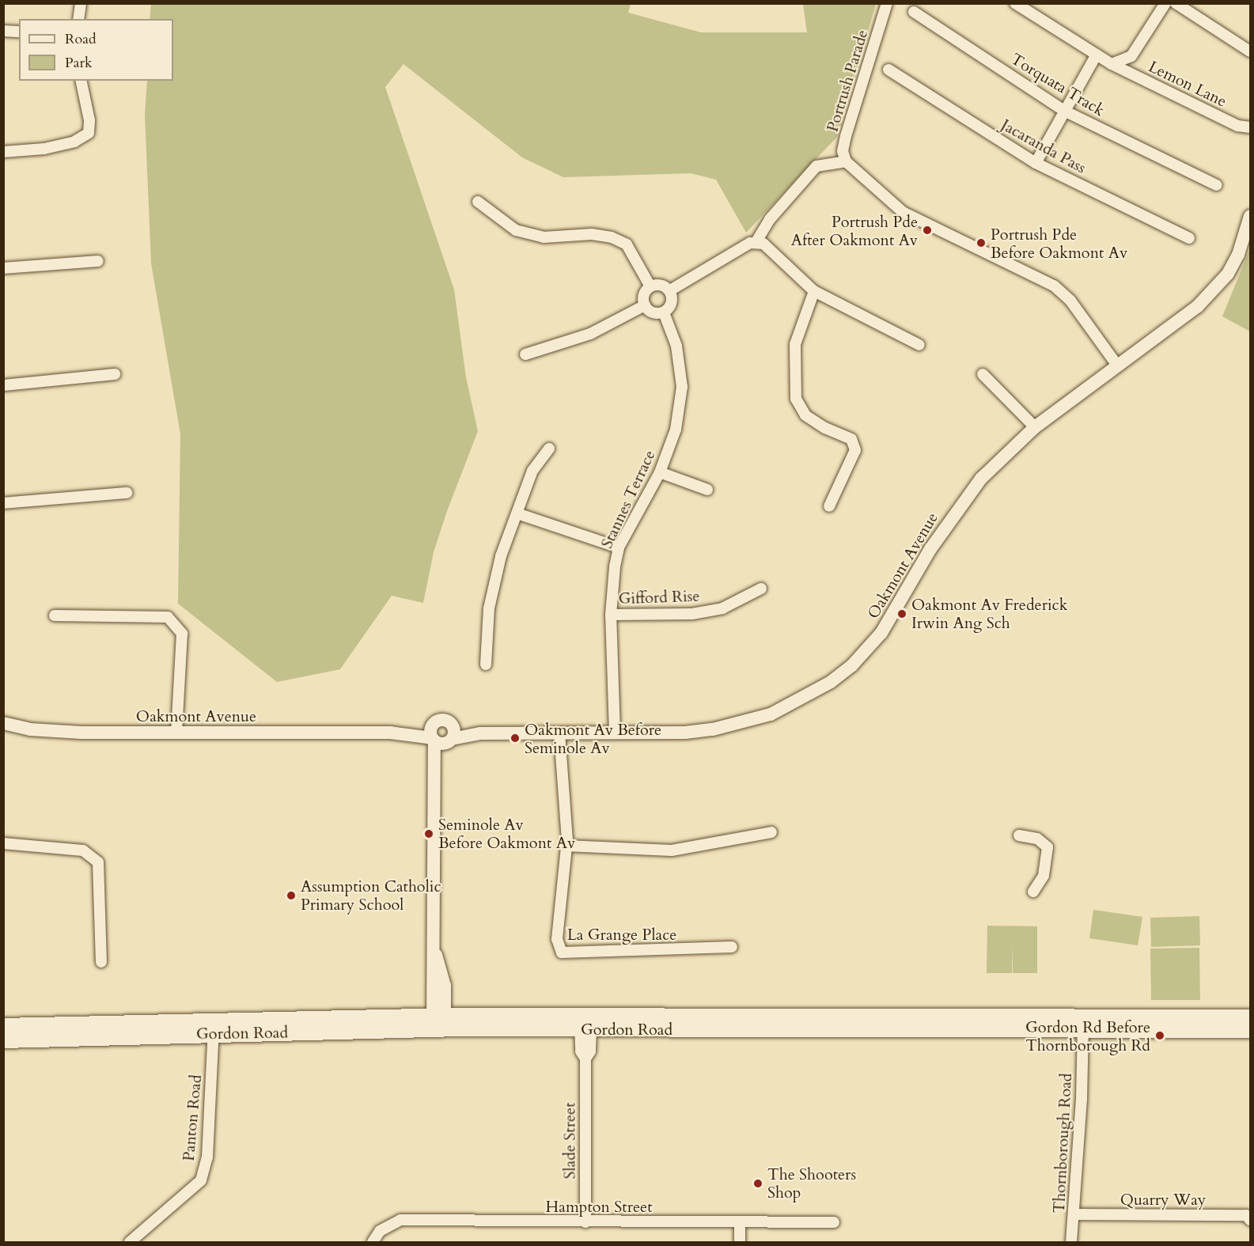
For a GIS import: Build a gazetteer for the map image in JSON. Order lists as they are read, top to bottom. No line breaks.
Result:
{"streets":{"main road":["Gordon Road"],"street":["Portrush Parade","Lemon Lane","Torquata Track","Jacaranda Pass","Stannes Terrace","Oakmont Avenue","Gifford Rise","La Grange Place","Panton Road","Slade Street","Thornborough Road","Quarry Way","Hampton Street"]},"crossings":[["Stannes Terrace","Oakmont Avenue"],["Stannes Terrace","Gifford Rise"],["Oakmont Avenue","La Grange Place"],["Gordon Road","Panton Road"],["Gordon Road","Slade Street"],["Gordon Road","Thornborough Road"],["Slade Street","Hampton Street"],["Thornborough Road","Quarry Way"]],"places":["Portrush Pde After Oakmont Av","Portrush Pde Before Oakmont Av","Oakmont Av Frederick Irwin Ang Sch","Oakmont Av Before Seminole Av","Seminole Av Before Oakmont Av","Assumption Catholic Primary School","Gordon Rd Before Thornborough Rd","The Shooters Shop"],"legend":["Road","Park"]}
